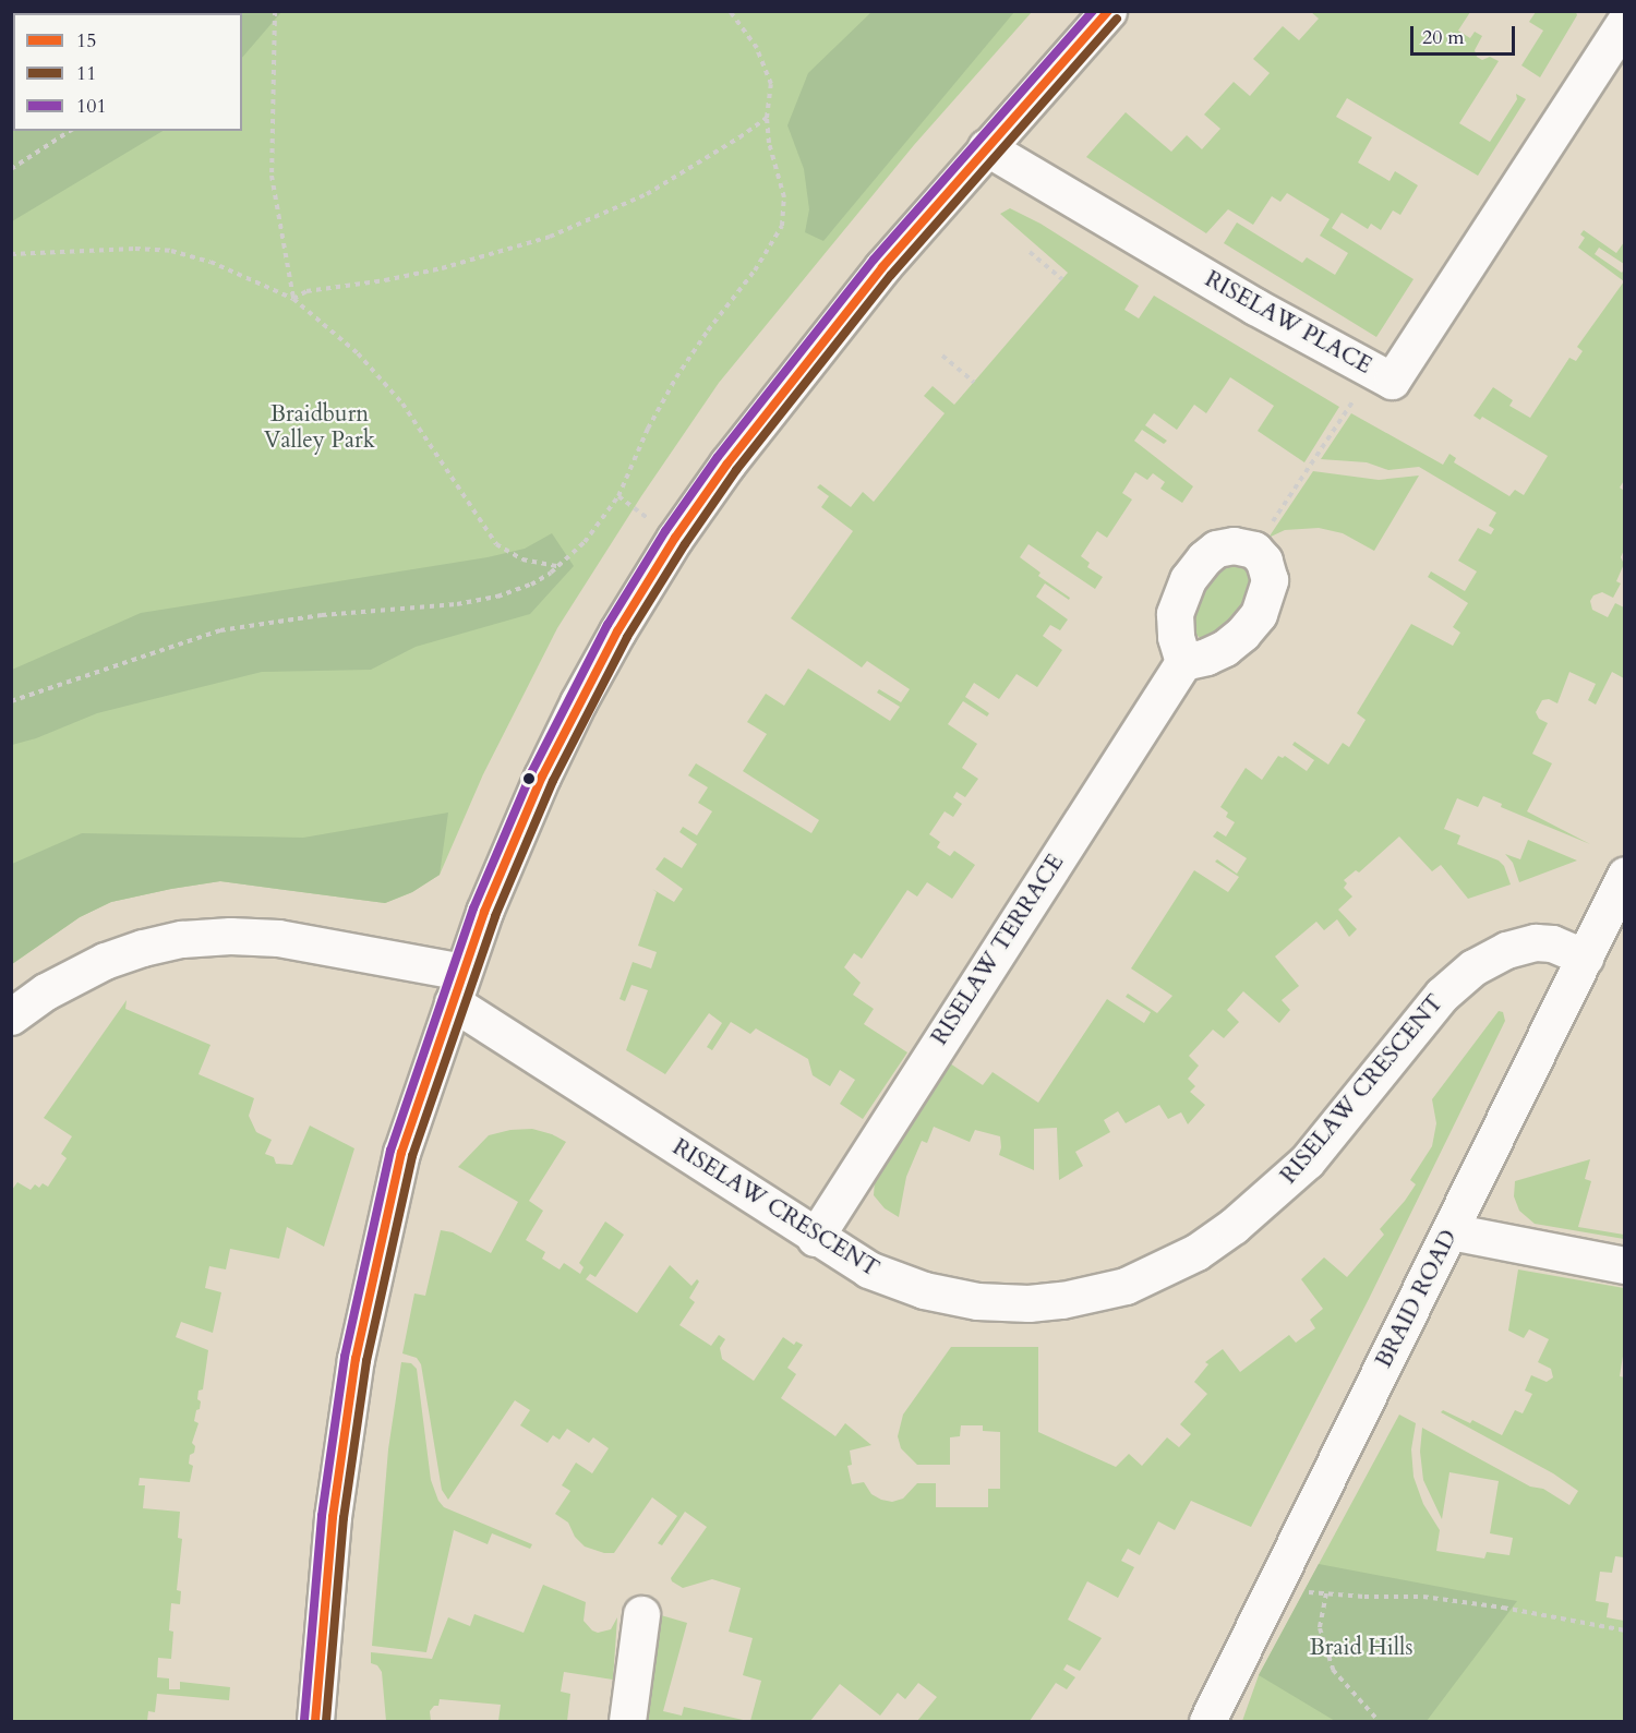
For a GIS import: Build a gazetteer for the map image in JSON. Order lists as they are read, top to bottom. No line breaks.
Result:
{"streets":{"street":["RISELAW PLACE","RISELAW TERRACE","RISELAW CRESCENT","BRAID ROAD"]},"crossings":[["RISELAW TERRACE","RISELAW CRESCENT"],["RISELAW CRESCENT","BRAID ROAD"]],"parks":["Braidburn Valley Park","Braid Hills"],"lines":["transit line 15","transit line 101","transit line 11"],"legend":["15","11","101"],"scale_bar":"20 m"}
